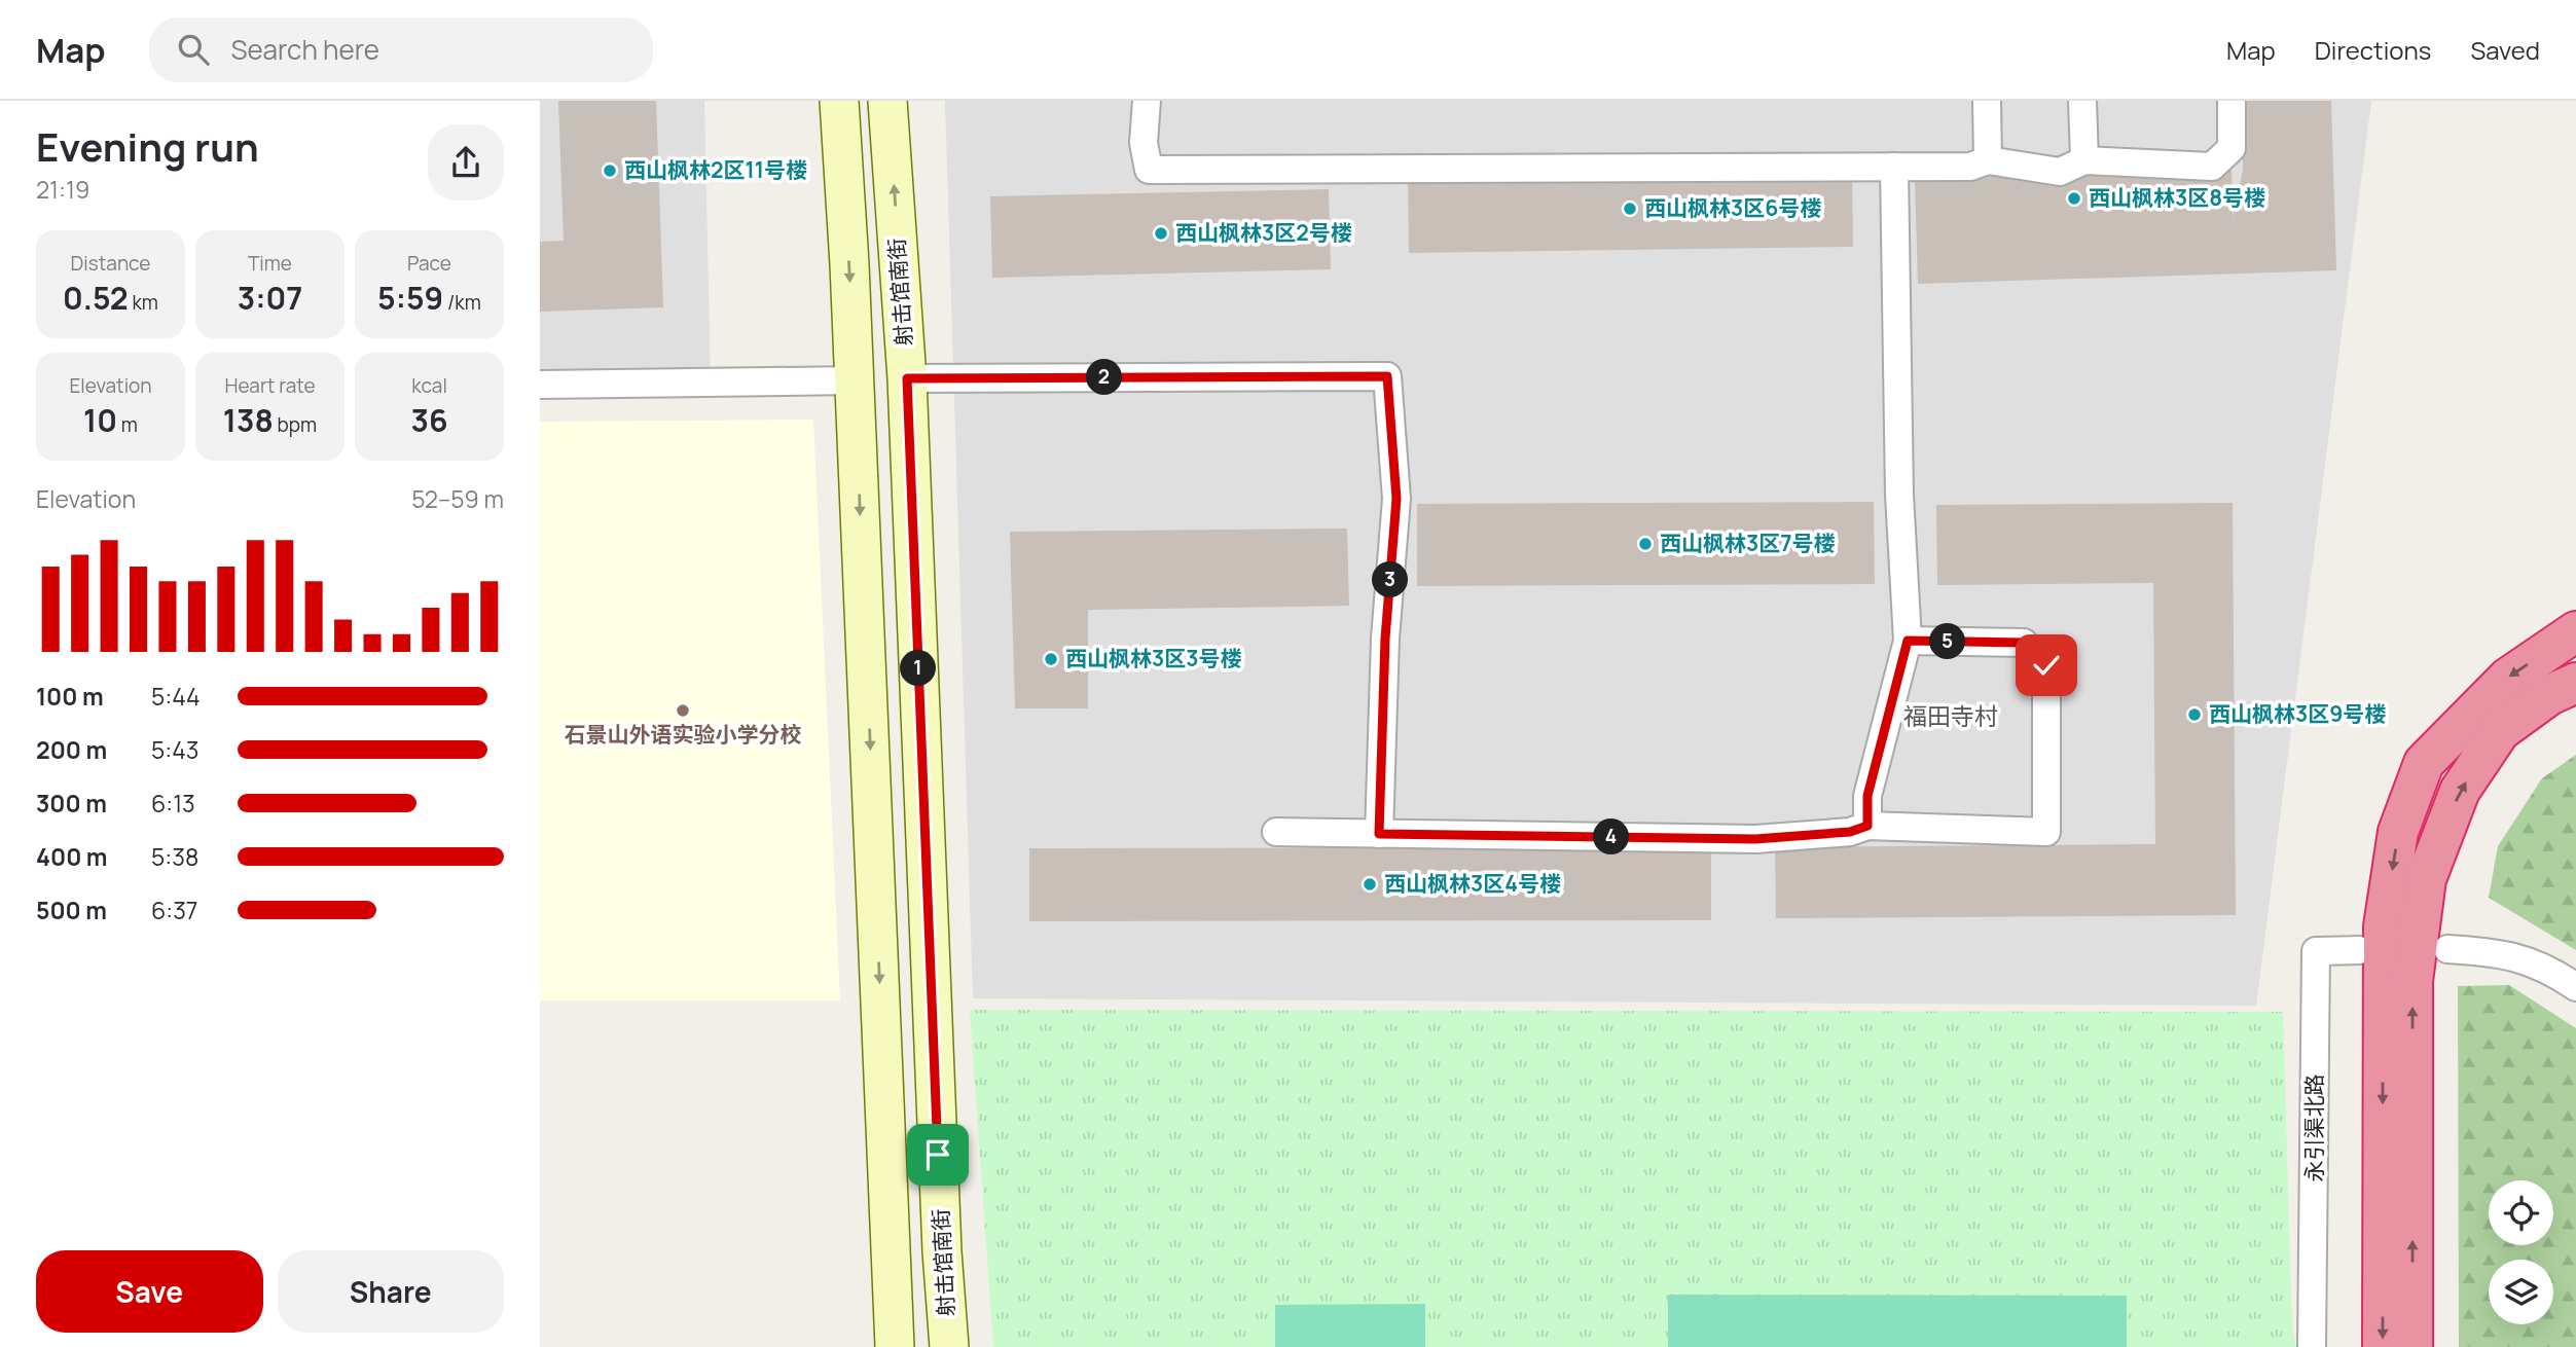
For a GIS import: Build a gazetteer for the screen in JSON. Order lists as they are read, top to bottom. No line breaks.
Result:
{"streets":{"main road":["射击馆南街"],"street":["永引渠北路"]},"districts":["福田寺村"],"places":["西山枫林2区11号楼","西山枫林3区8号楼","西山枫林3区6号楼","西山枫林3区2号楼","西山枫林3区7号楼","西山枫林3区3号楼","石景山外语实验小学分校","西山枫林3区9号楼","西山枫林3区4号楼"],"page":{"header":"Map","search":"Search here","nav":["Map","Directions","Saved"],"heading":["Evening run","21:19"],"stats":[["Distance","0.52 km"],["Time","3:07"],["Pace","5:59 /km"],["Elevation","10 m"],["Heart rate","138 bpm"],["kcal","36"]],"pins":["2","3","5","1","4"],"chart":["Elevation","52–59 m"],"list":[{"name":"100 m","note":"5:44"},{"name":"200 m","note":"5:43"},{"name":"300 m","note":"6:13"},{"name":"400 m","note":"5:38"},{"name":"500 m","note":"6:37"}],"buttons":["Save","Share"]}}
